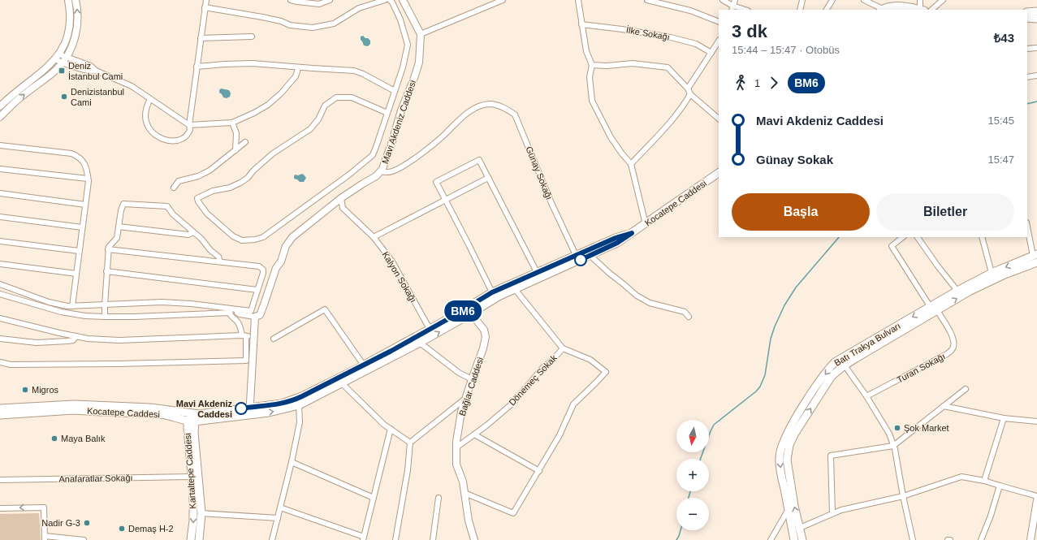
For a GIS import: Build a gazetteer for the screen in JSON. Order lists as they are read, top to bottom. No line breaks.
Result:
{"streets":{"main road":["Kocatepe Caddesi","Batı Trakya Bulvarı","Kartaltepe Caddesi"],"street":["İlke Sokağı","Mavi Akdeniz Caddesi","Günay Sokağı","Kalyon Sokağı","Turan Sokağı","Dönemeç Sokak","Bağlar Caddesi","Anafaratlar Sokağı"]},"crossings":[["Mavi Akdeniz Caddesi","Günay Sokağı"],["Mavi Akdeniz Caddesi","Kalyon Sokağı"],["Günay Sokağı","Kocatepe Caddesi"],["Kocatepe Caddesi","Kalyon Sokağı"],["Kocatepe Caddesi","Bağlar Caddesi"],["Kocatepe Caddesi","Kartaltepe Caddesi"],["Batı Trakya Bulvarı","Turan Sokağı"],["Dönemeç Sokak","Bağlar Caddesi"],["Kartaltepe Caddesi","Anafaratlar Sokağı"]],"places":{"transit":["Deniz İstanbul Cami"],"other":["Denizistanbul Cami","Migros","Mavi Akdeniz Caddesi","Şok Market","Maya Balık","Nadir G-3","Demaş H-2"]},"lines":["bus line BM6"],"north":"bottom","page":{"on_map":"BM6","heading":["3 dk","15:44 – 15:47 · Otobüs","₺43"],"legs":["1","BM6"],"list":[{"name":"Mavi Akdeniz Caddesi","value":"15:45"},{"name":"Günay Sokak","value":"15:47"}],"buttons":["Başla","Biletler"],"map_buttons":["+","−"]}}
